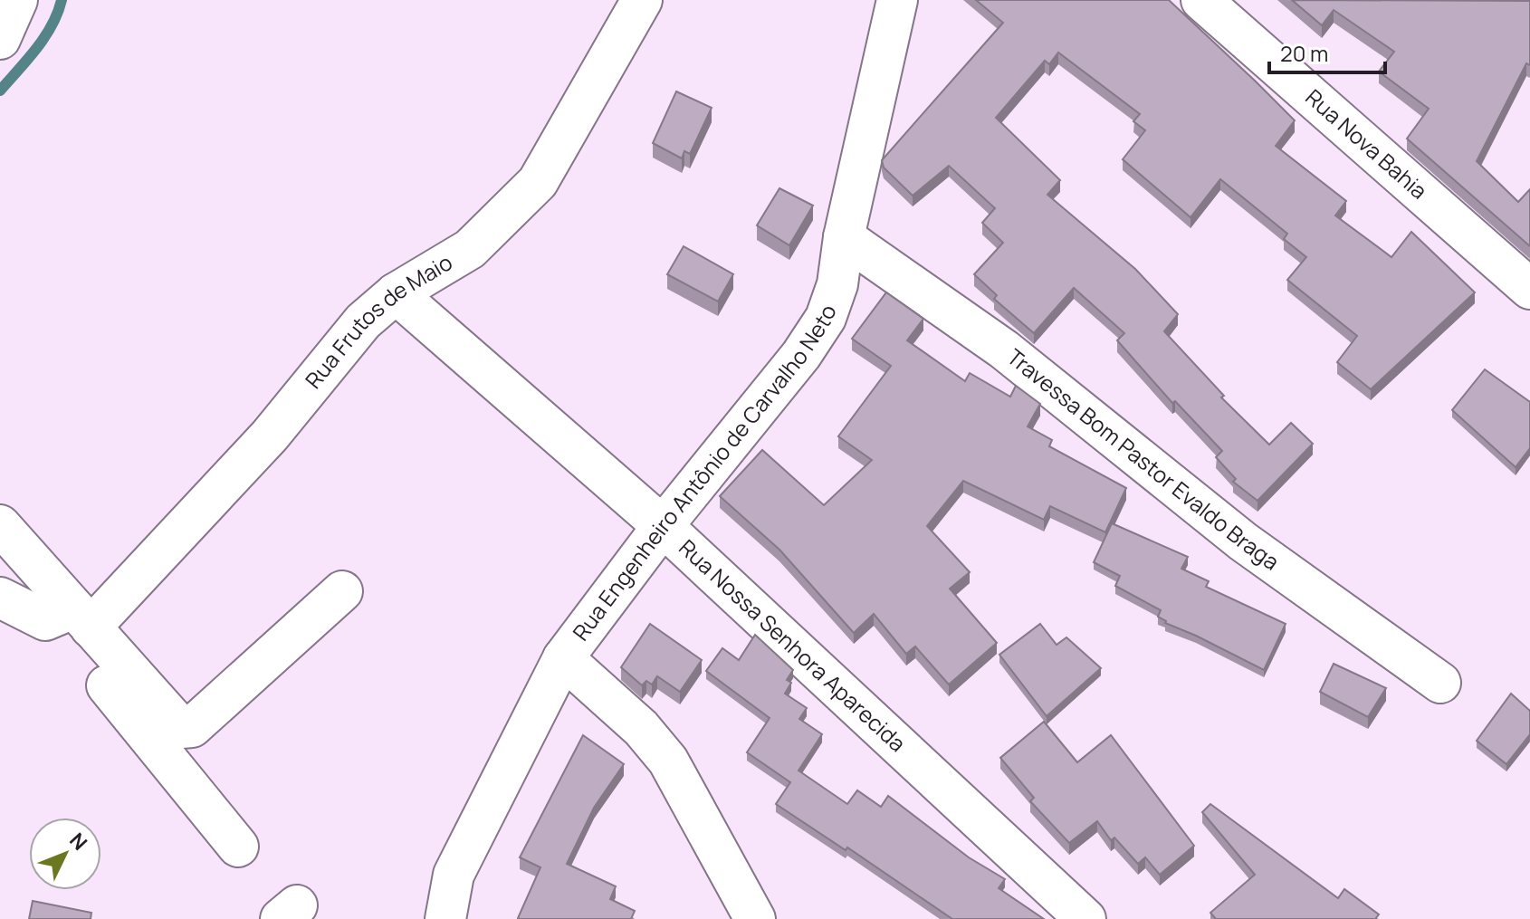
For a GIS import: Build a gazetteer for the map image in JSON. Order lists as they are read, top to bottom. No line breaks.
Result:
{"streets":{"street":["Rua Nova Bahia","Rua Frutos de Maio","Travessa Bom Pastor Evaldo Braga","Rua Engenheiro Antônio de Carvalho Neto","Rua Nossa Senhora Aparecida"]},"crossings":[["Rua Frutos de Maio","Rua Nossa Senhora Aparecida"],["Travessa Bom Pastor Evaldo Braga","Rua Engenheiro Antônio de Carvalho Neto"],["Rua Engenheiro Antônio de Carvalho Neto","Rua Nossa Senhora Aparecida"]],"scale_bar":"20 m","north":"top right"}
